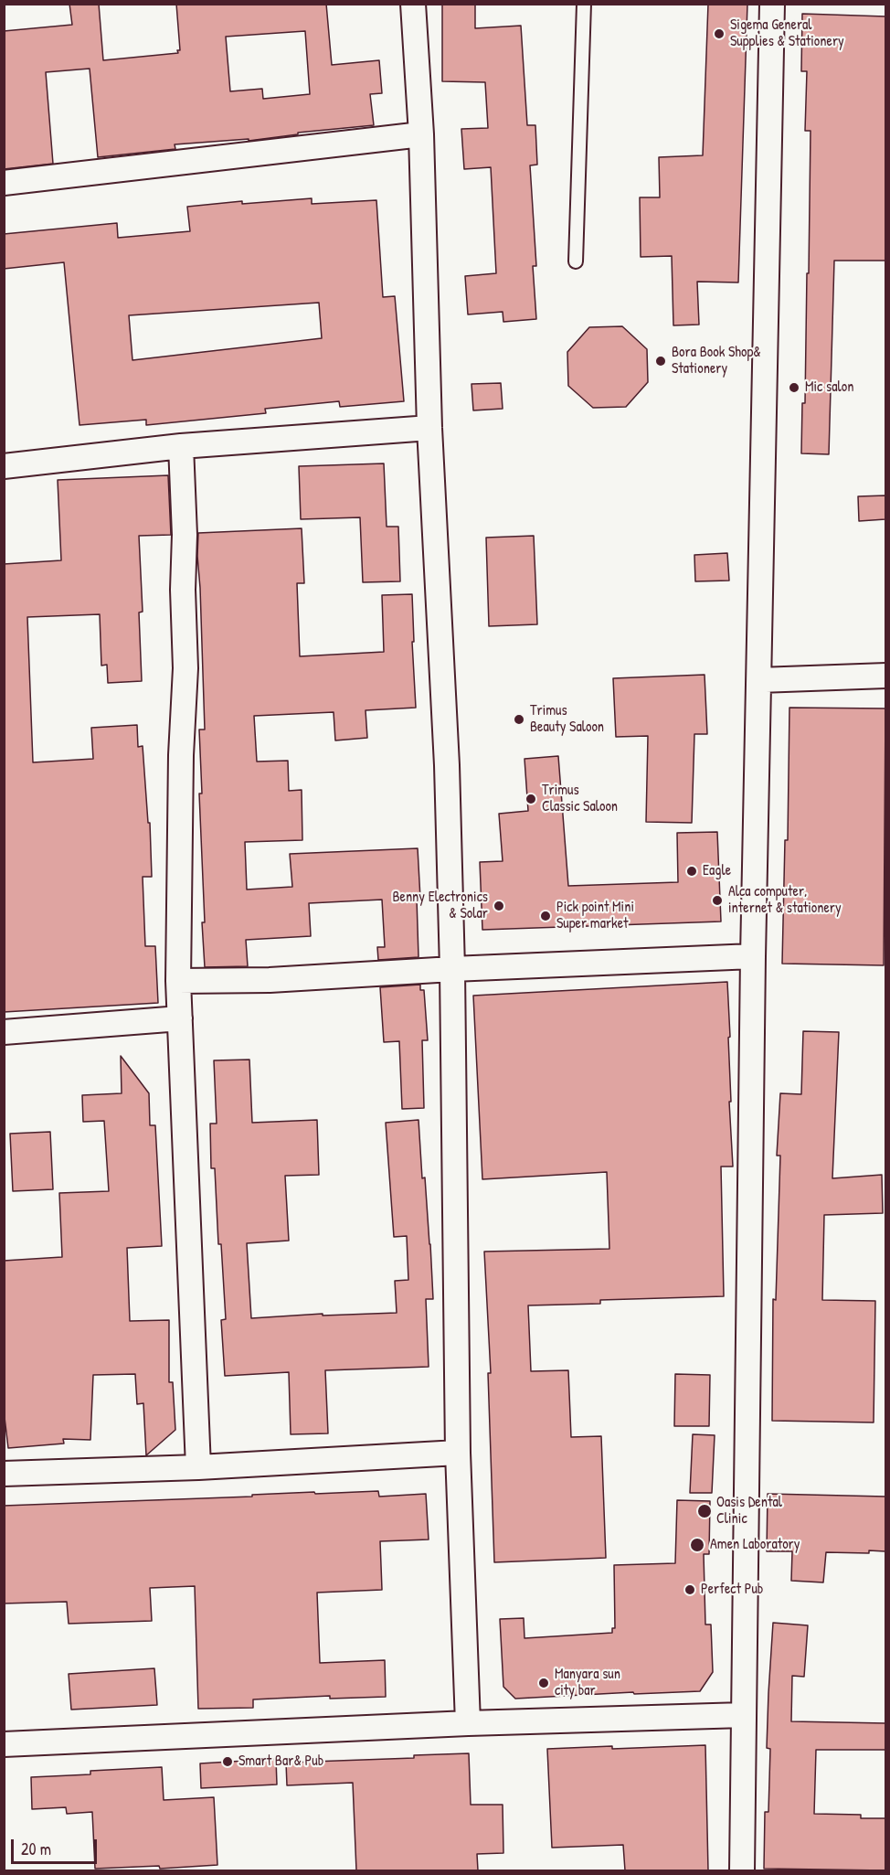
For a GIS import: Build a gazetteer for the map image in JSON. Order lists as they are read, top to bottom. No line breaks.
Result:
{"places":["Sigema General Supplies & Stationery","Bora Book Shop& Stationery","Mic salon","Trimus Beauty Saloon","Trimus Classic Saloon","Eagle","Alca computer, internet & stationery","Benny Electronics & Solar","Pick point Mini Super market","Oasis Dental Clinic","Amen Laboratory","Perfect Pub","Manyara sun city bar","Smart Bar& Pub"],"scale_bar":"20 m"}
